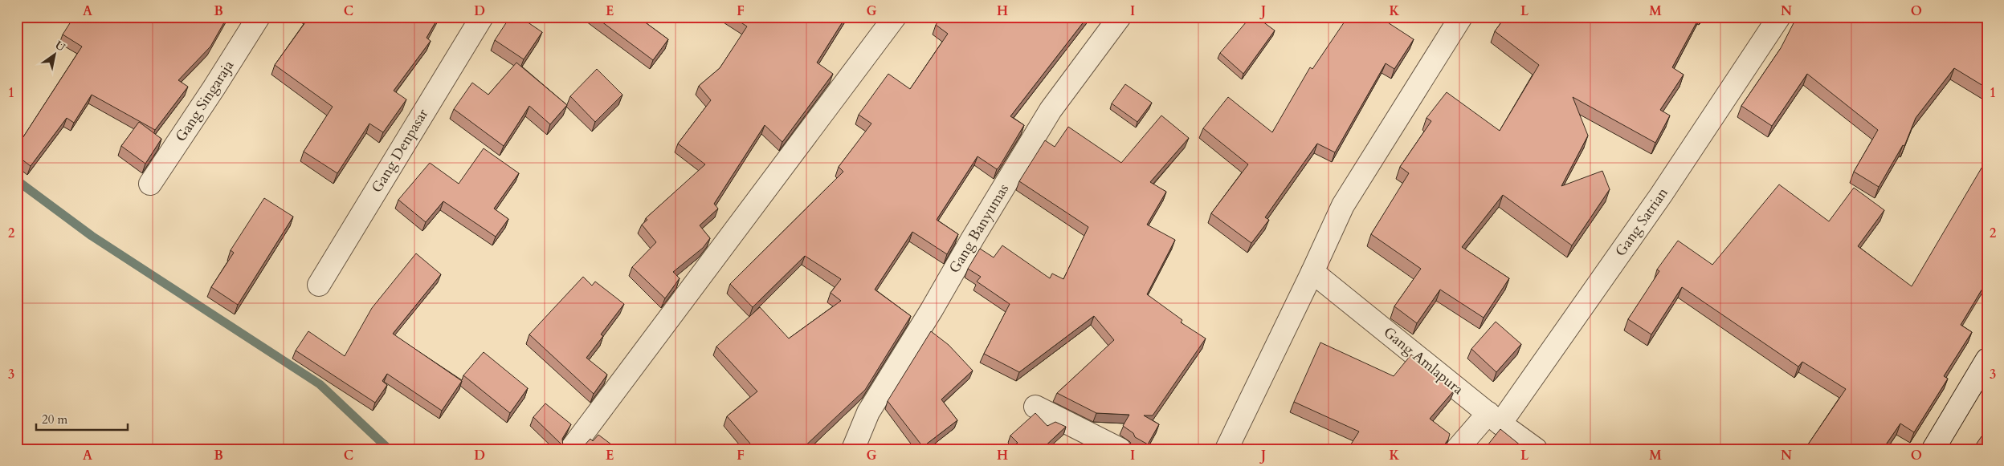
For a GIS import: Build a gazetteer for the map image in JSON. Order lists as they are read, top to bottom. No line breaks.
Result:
{"streets":{"street":["Gang Singaraja","Gang Denpasar","Gang Satrian","Gang Banyumas","Gang Amlapura"]},"crossings":[["Gang Satrian","Gang Amlapura"]],"scale_bar":"20 m","north":"top right","grid":{"columns":["A","B","C","D","E","F","G","H","I","J","K","L","M","N","O"],"rows":["1","2","3"]}}
